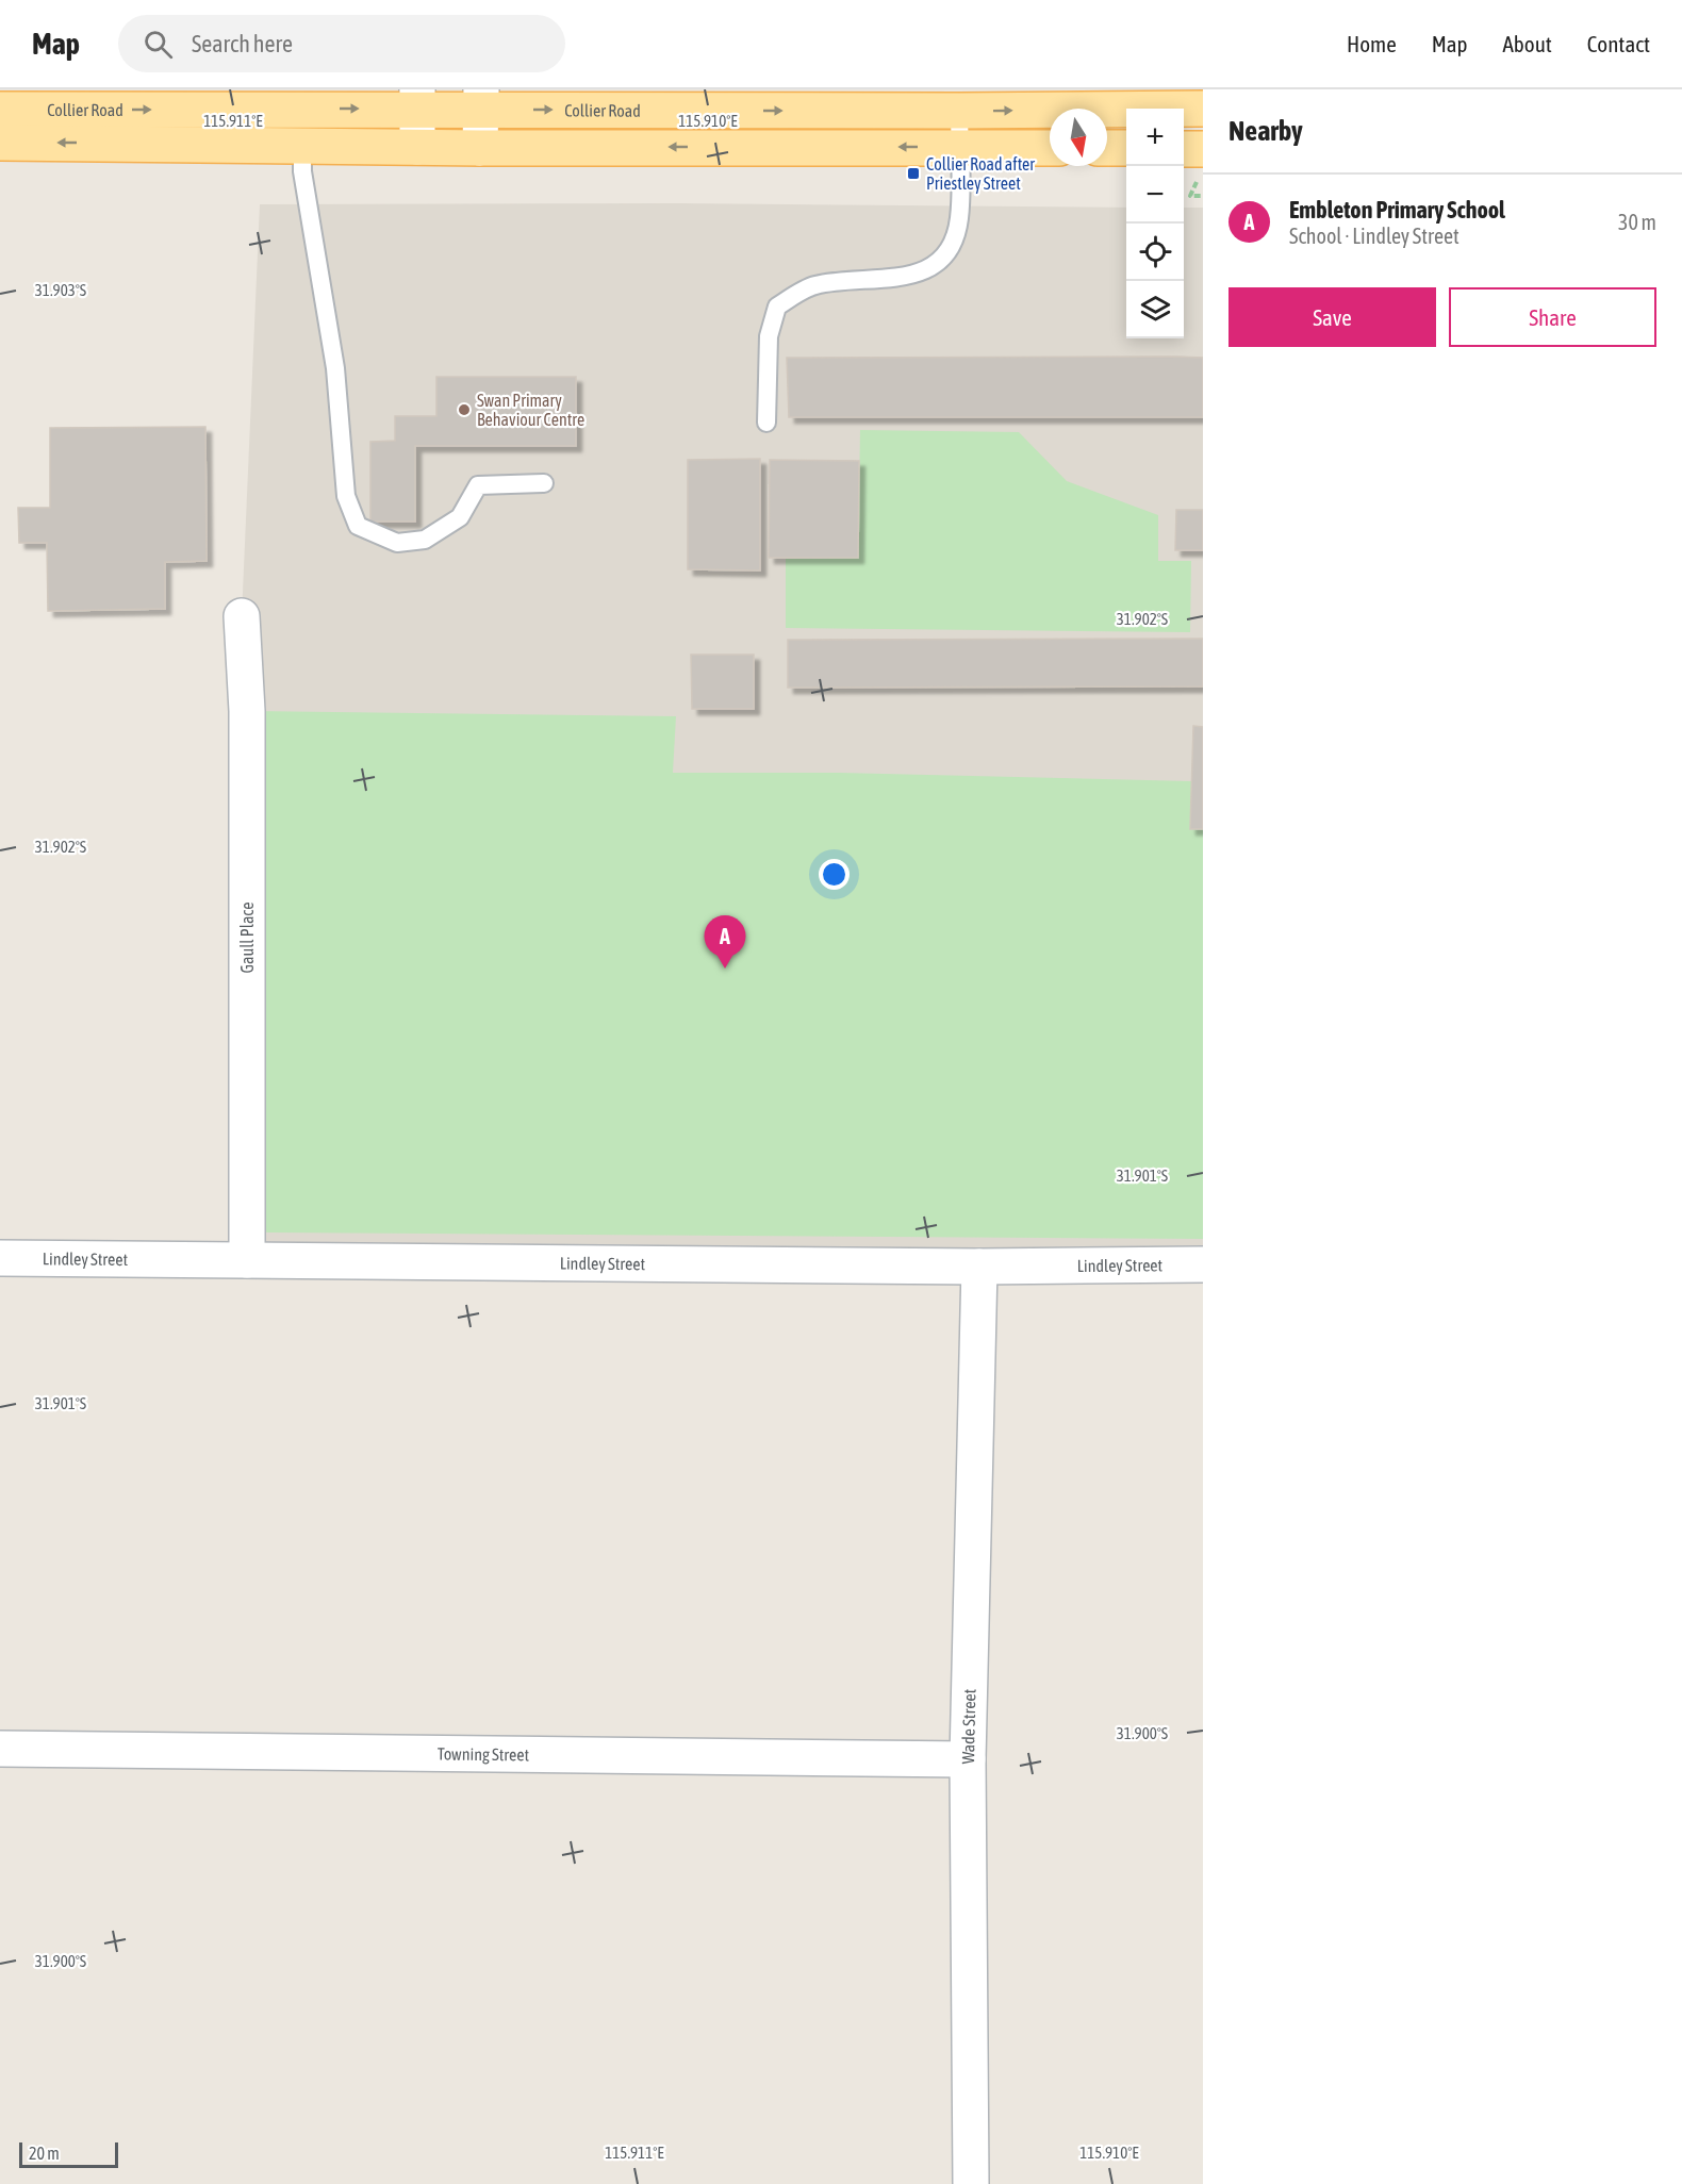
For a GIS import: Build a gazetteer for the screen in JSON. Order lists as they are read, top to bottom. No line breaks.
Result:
{"streets":{"main road":["Collier Road"],"street":["Gaull Place","Lindley Street","Wade Street","Towning Street"]},"crossings":[["Gaull Place","Lindley Street"],["Lindley Street","Wade Street"],["Wade Street","Towning Street"]],"places":{"transit":["Collier Road after Priestley Street"],"other":["Swan Primary Behaviour Centre"]},"scale_bar":"20 m","north":"bottom","page":{"header":"Map","search":"Search here","nav":["Home","Map","About","Contact"],"heading":"Nearby","map_buttons":["+","−"],"list":[{"mark":"A","name":"Embleton Primary School","note":"School · Lindley Street","value":"30 m"}],"buttons":["Save","Share"],"pins":"A","scale":"20 m"},"coordinates":["115.911°E","115.910°E","31.903°S","31.902°S","31.901°S","31.900°S"]}
